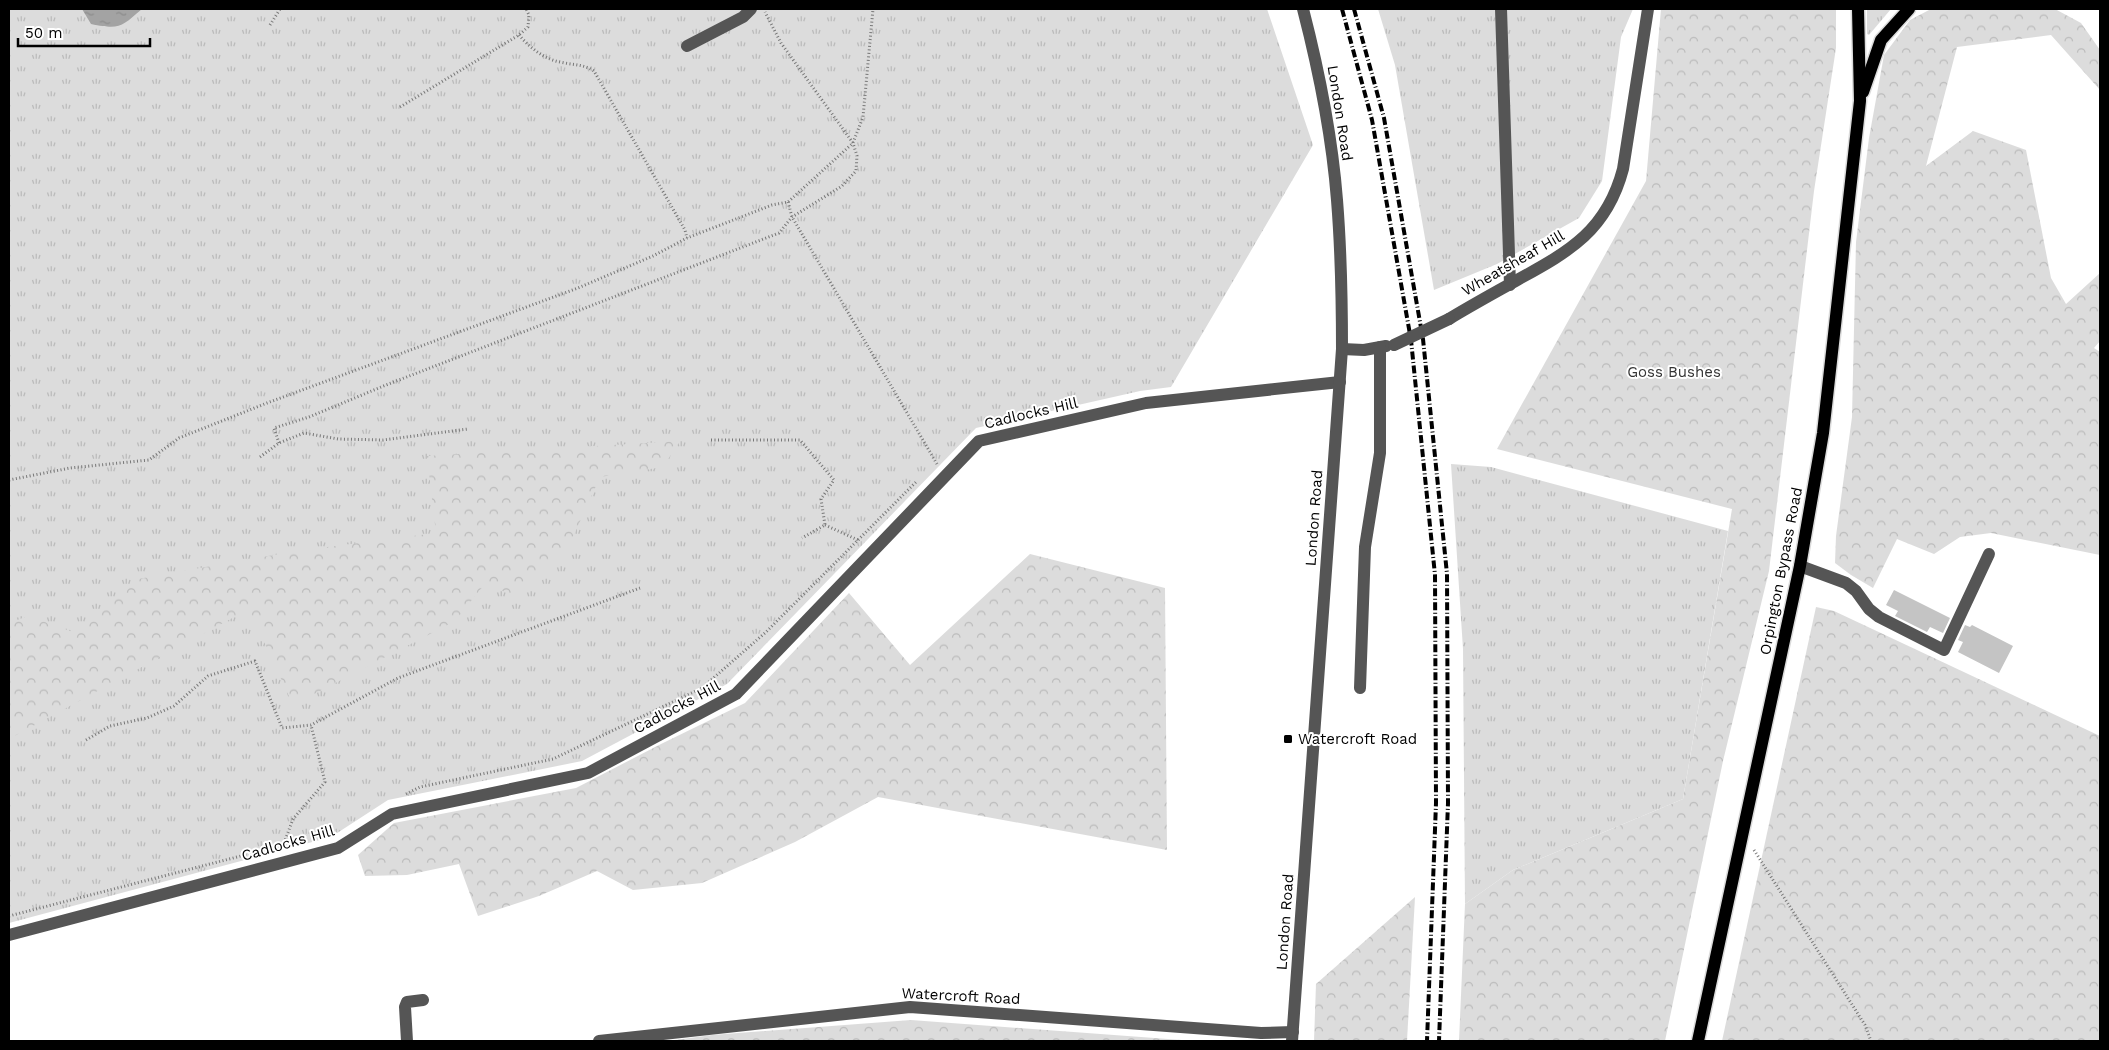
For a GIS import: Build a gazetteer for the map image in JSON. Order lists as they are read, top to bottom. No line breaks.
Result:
{"streets":{"main road":["Orpington Bypass Road"],"street":["London Road","Wheatsheaf Hill","Cadlocks Hill","Watercroft Road"]},"crossings":[["London Road","Wheatsheaf Hill"],["London Road","Cadlocks Hill"],["London Road","Watercroft Road"]],"parks":["Goss Bushes"],"places":{"transit":["Watercroft Road"]},"scale_bar":"50 m"}
